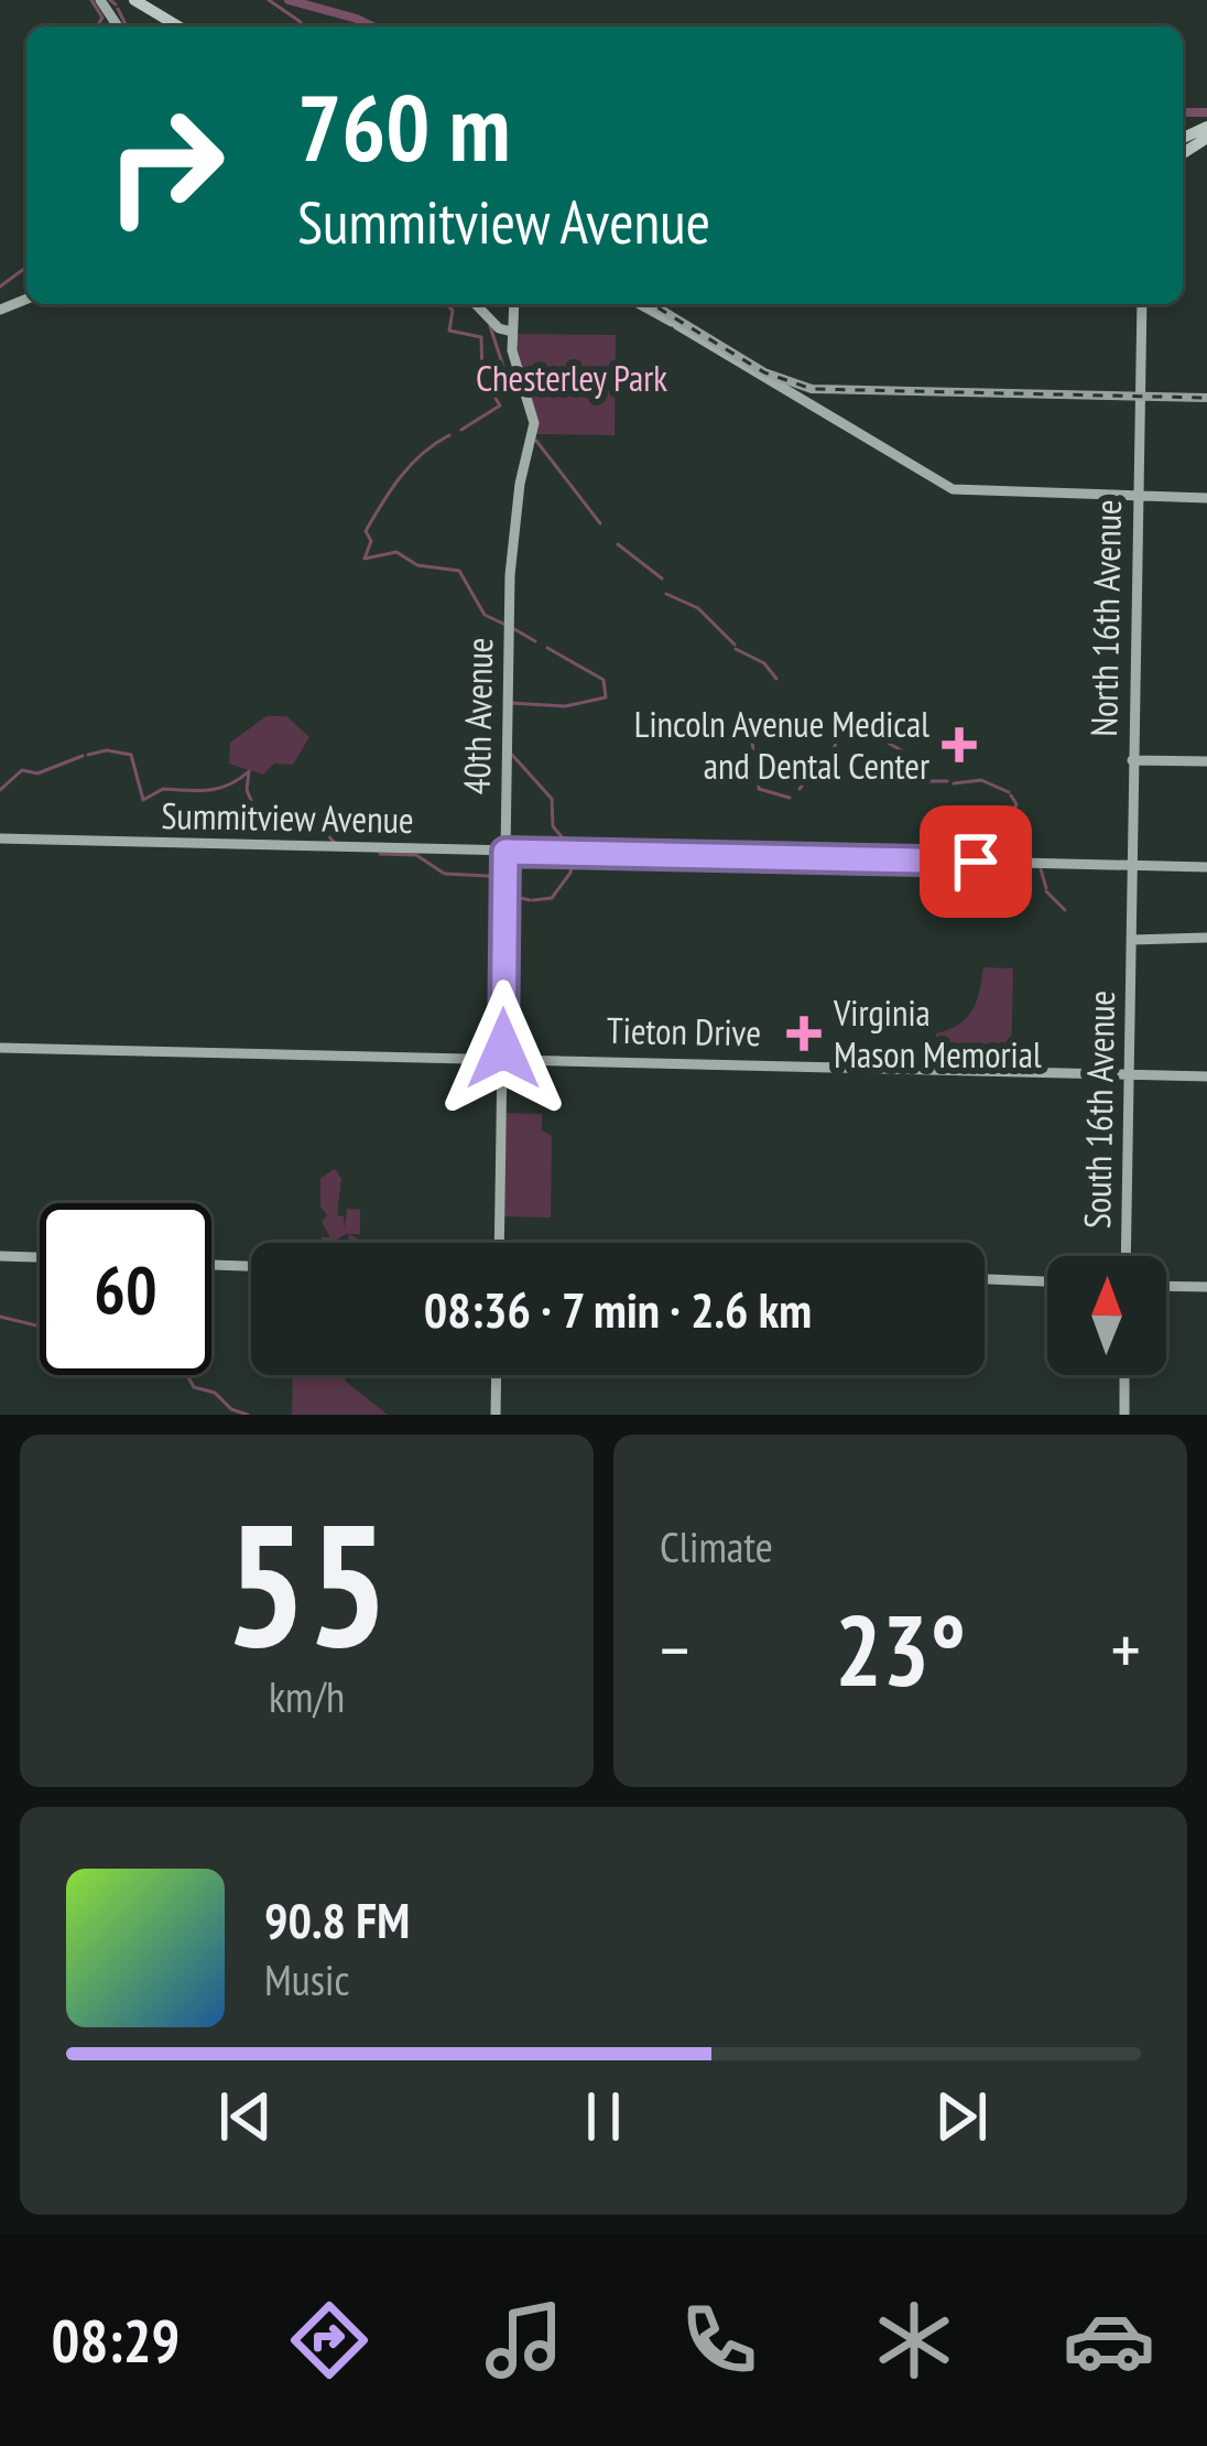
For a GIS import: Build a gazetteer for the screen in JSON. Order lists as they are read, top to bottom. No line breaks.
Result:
{"streets":{"main road":["North 16th Avenue","40th Avenue","Summitview Avenue","Tieton Drive","South 16th Avenue"]},"crossings":[["North 16th Avenue","Summitview Avenue"],["North 16th Avenue","South 16th Avenue"],["40th Avenue","Summitview Avenue"],["40th Avenue","Tieton Drive"],["Tieton Drive","South 16th Avenue"]],"parks":["Chesterley Park"],"places":{"health":["Lincoln Avenue Medical and Dental Center","Virginia Mason Memorial"]},"north":"top","page":{"turn":["760 m","Summitview Avenue"],"limit":"60","trip":"08:36 · 7 min · 2.6 km","tile":[["55","km/h"],"Climate"],"heat":["−","23°","+"],"song":["90.8 FM","Music"],"tabs":"08:29"}}
